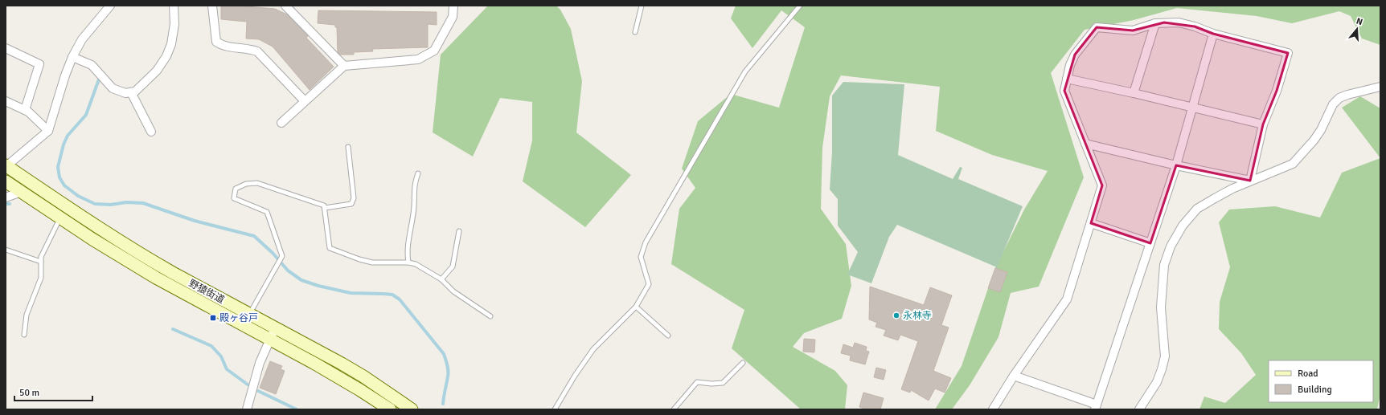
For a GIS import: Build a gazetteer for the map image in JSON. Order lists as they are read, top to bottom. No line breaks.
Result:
{"streets":{"main road":["野猿街道"]},"places":{"other":["永林寺"],"transit":["殿ヶ谷戸"]},"legend":["Road","Building"],"scale_bar":"50 m","north":"top"}
